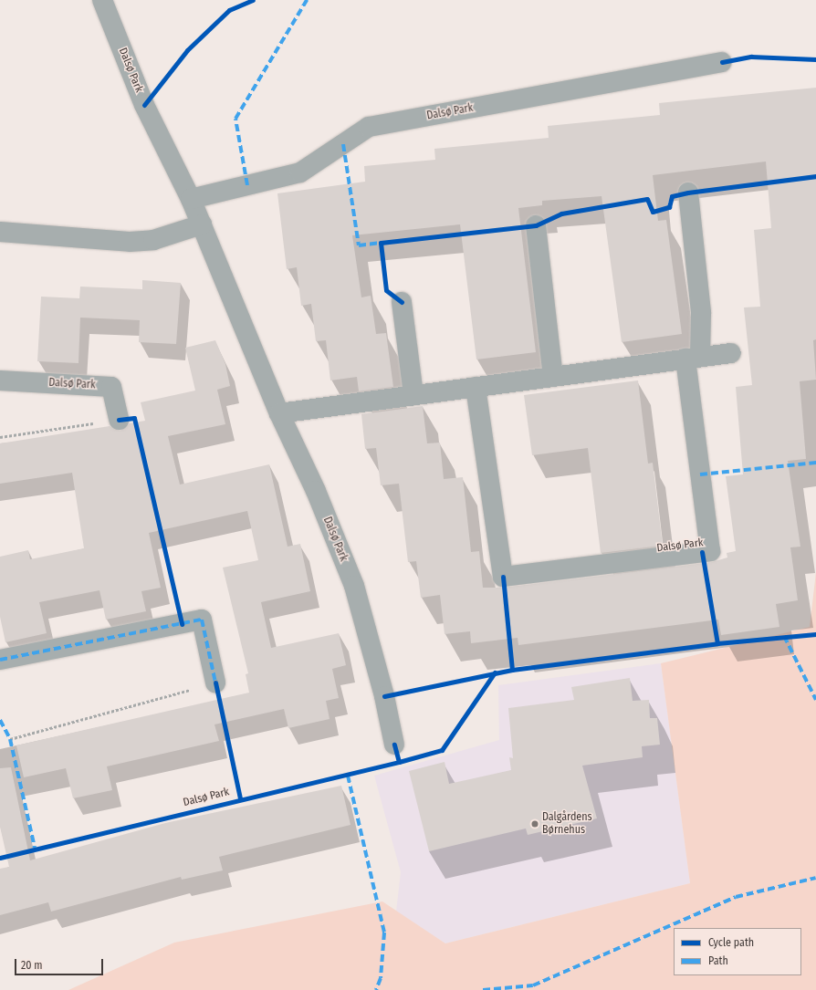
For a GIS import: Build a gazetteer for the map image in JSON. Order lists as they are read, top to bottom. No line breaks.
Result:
{"streets":{"street":["Dalsø Park"]},"places":["Dalgårdens Børnehus"],"legend":["Cycle path","Path"],"scale_bar":"20 m"}
